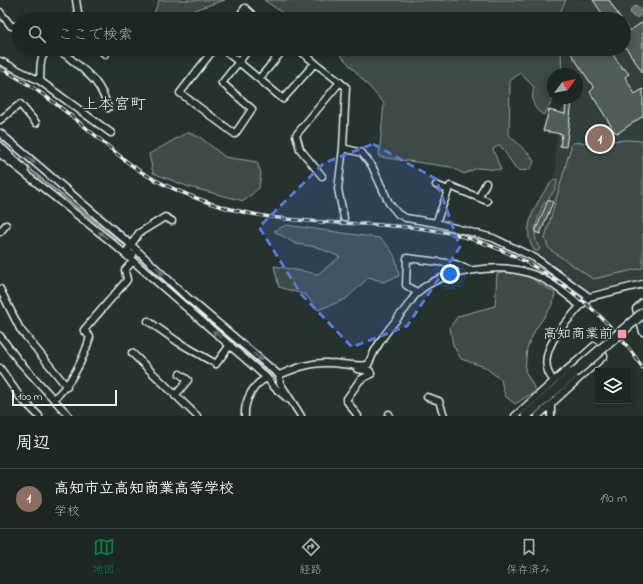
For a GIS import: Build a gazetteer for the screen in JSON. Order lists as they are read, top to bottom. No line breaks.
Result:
{"districts":["上本宮町"],"places":{"transit":["高知商業前"]},"scale_bar":"100 m","north":"top right","page":{"search":"ここで検索","pins":"1","scale":"100 m","heading":"周辺","list":[{"mark":"1","name":"高知市立高知商業高等学校","note":"学校","value":"190 m"}],"nav":["地図","経路","保存済み"]}}
